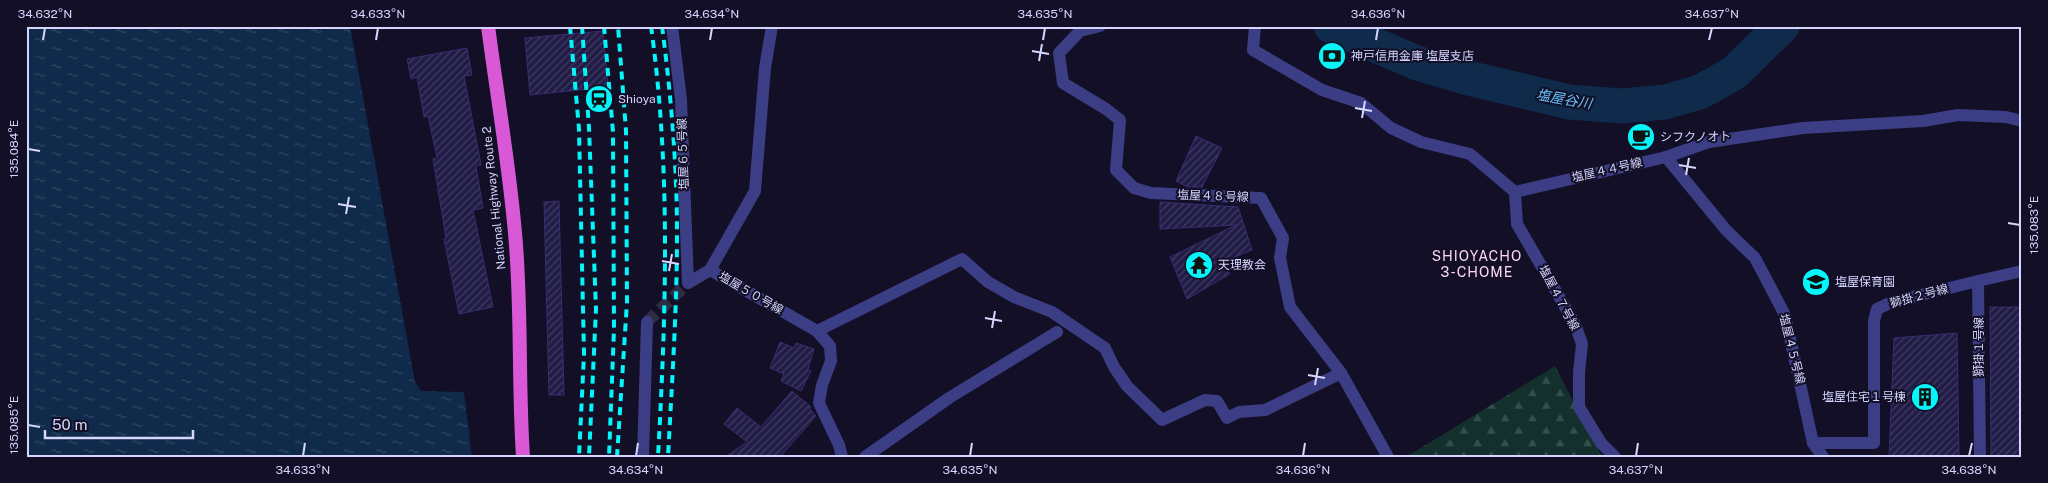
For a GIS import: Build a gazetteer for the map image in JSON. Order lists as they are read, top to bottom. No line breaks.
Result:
{"streets":{"highway":["National Highway Route 2"],"street":["塩屋６５号線","塩屋４４号線","塩屋４８号線","塩屋５０号線","獅掛２号線","塩屋４７号線","獅掛１号線","塩屋４５号線"]},"crossings":[["塩屋６５号線","塩屋５０号線"],["塩屋４４号線","塩屋４７号線"],["塩屋４４号線","塩屋４５号線"],["獅掛２号線","獅掛１号線"],["獅掛２号線","塩屋４５号線"]],"districts":["SHIOYACHO 3-CHOME"],"water":["塩屋谷川"],"places":{"bank":["神戸信用金庫 塩屋支店"],"station":["Shioya"],"cafe":["シフクノオト"],"temple":["天理教会"],"school or university":["塩屋保育園"],"building":["塩屋住宅１号棟"]},"scale_bar":"50 m","coordinates":["34.632°N","34.633°N","34.634°N","34.635°N","34.636°N","34.637°N","135.084°E","135.083°E","135.085°E","34.638°N"]}
